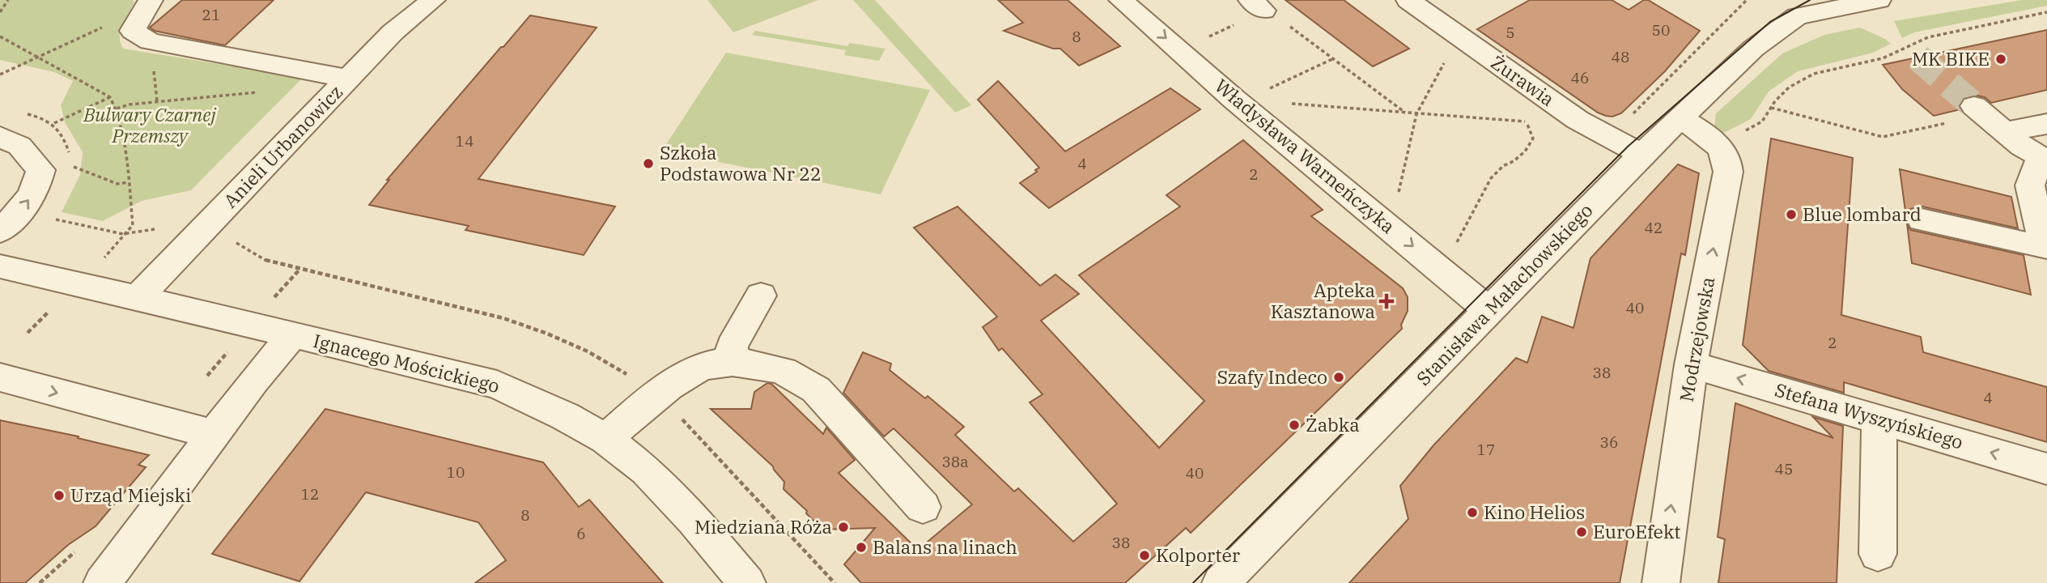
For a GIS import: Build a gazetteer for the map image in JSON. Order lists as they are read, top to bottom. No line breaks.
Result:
{"streets":{"street":["Żurawia","Anieli Urbanowicz","Władysława Warneńczyka","Stanisława Małachowskiego","Modrzejowska","Ignacego Mościckiego","Stefana Wyszyńskiego"]},"crossings":[["Żurawia","Stanisława Małachowskiego"],["Anieli Urbanowicz","Ignacego Mościckiego"],["Władysława Warneńczyka","Stanisława Małachowskiego"],["Stanisława Małachowskiego","Modrzejowska"],["Modrzejowska","Stefana Wyszyńskiego"]],"one_way":["Władysława Warneńczyka","Modrzejowska","Stefana Wyszyńskiego"],"parks":["Bulwary Czarnej Przemszy"],"places":{"other":["MK BIKE","Szkoła Podstawowa Nr 22","Blue lombard","Szafy Indeco","Żabka","Urząd Miejski","Kino Helios","Miedziana Róża","EuroEfekt","Balans na linach","Kolporter"],"health":["Apteka Kasztanowa"]},"house_numbers":["21","50","5","8","48","46","14","4","2","42","40","2","38","4","36","17","38a","45","10","40","12","8","6","38"]}
